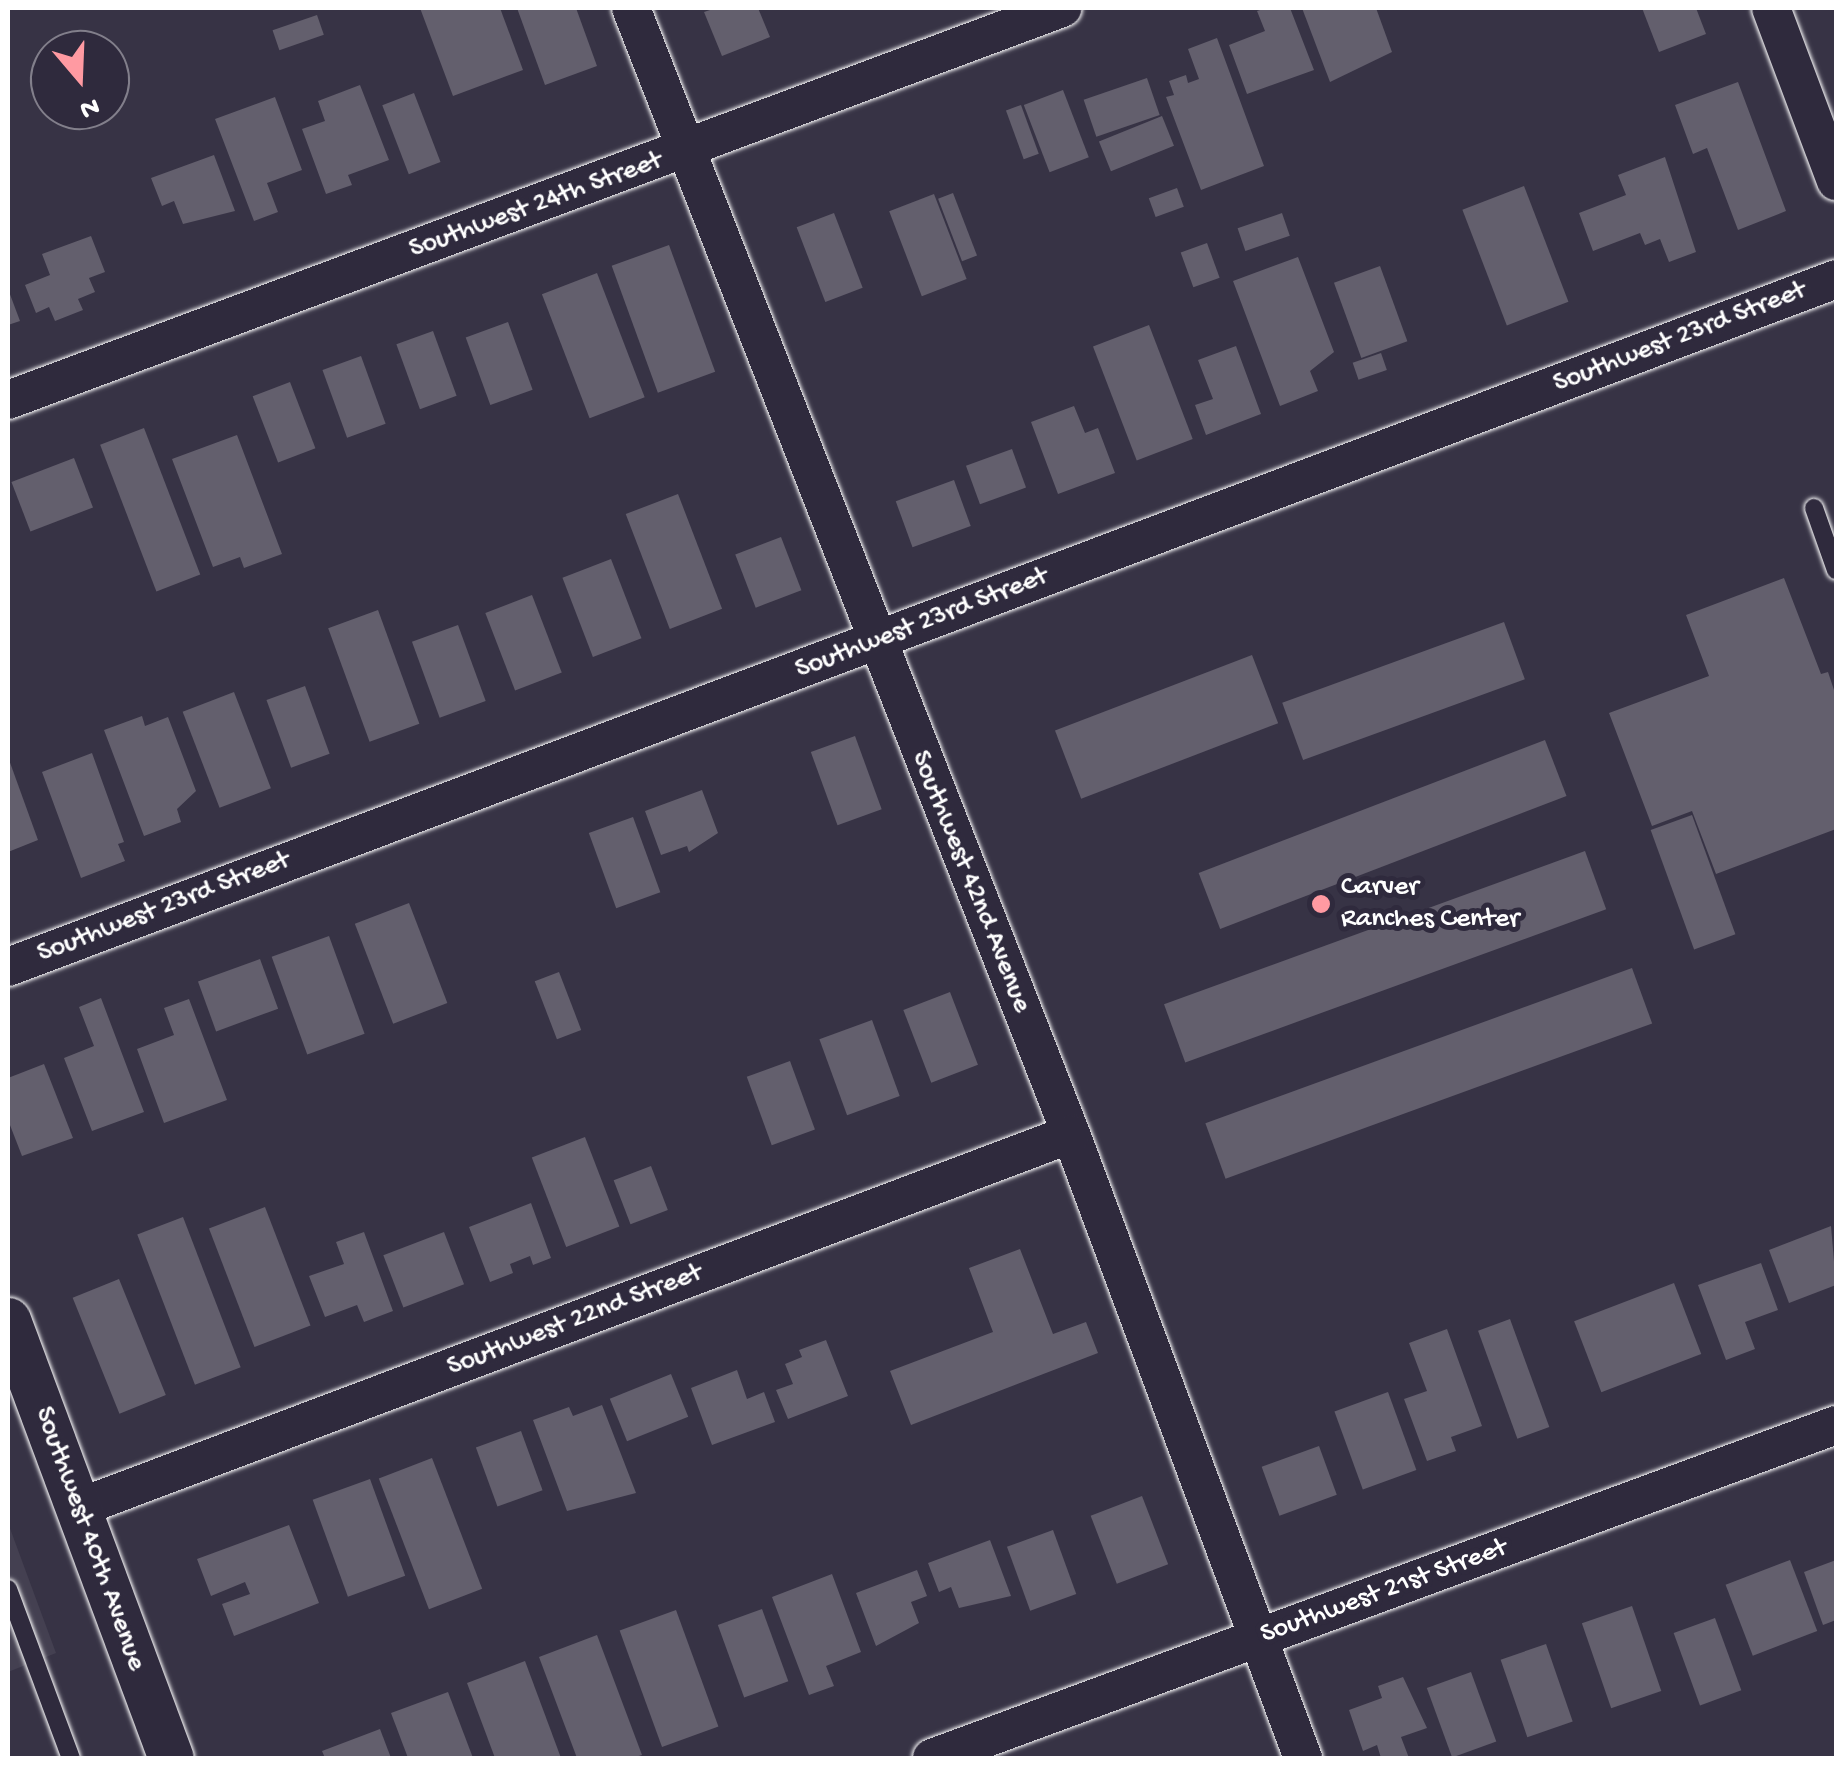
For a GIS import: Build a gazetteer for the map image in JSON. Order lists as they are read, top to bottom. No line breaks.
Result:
{"streets":{"street":["Southwest 24th Street","Southwest 23rd Street","Southwest 42nd Avenue","Southwest 22nd Street","Southwest 40th Avenue","Southwest 21st Street"]},"crossings":[["Southwest 24th Street","Southwest 42nd Avenue"],["Southwest 23rd Street","Southwest 42nd Avenue"],["Southwest 42nd Avenue","Southwest 22nd Street"],["Southwest 42nd Avenue","Southwest 21st Street"],["Southwest 22nd Street","Southwest 40th Avenue"]],"places":["Carver Ranches Center"],"north":"bottom"}
